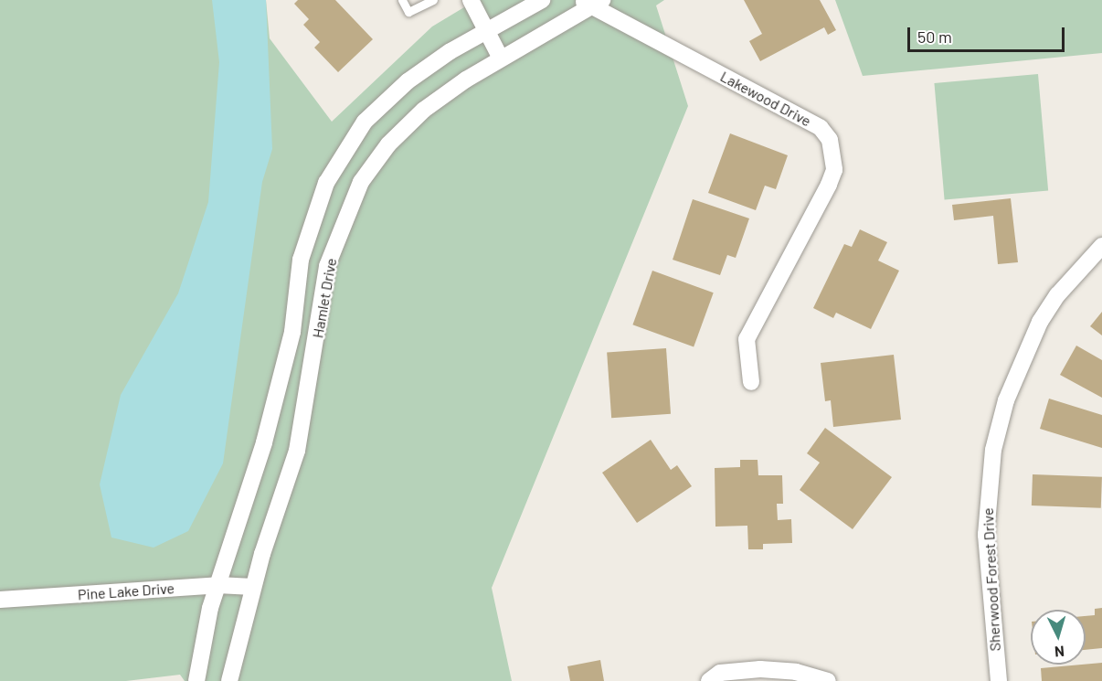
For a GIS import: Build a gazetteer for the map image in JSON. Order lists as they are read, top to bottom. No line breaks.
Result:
{"streets":{"street":["Lakewood Drive","Hamlet Drive","Sherwood Forest Drive","Pine Lake Drive"]},"crossings":[["Lakewood Drive","Hamlet Drive"],["Hamlet Drive","Pine Lake Drive"]],"scale_bar":"50 m","north":"bottom"}
